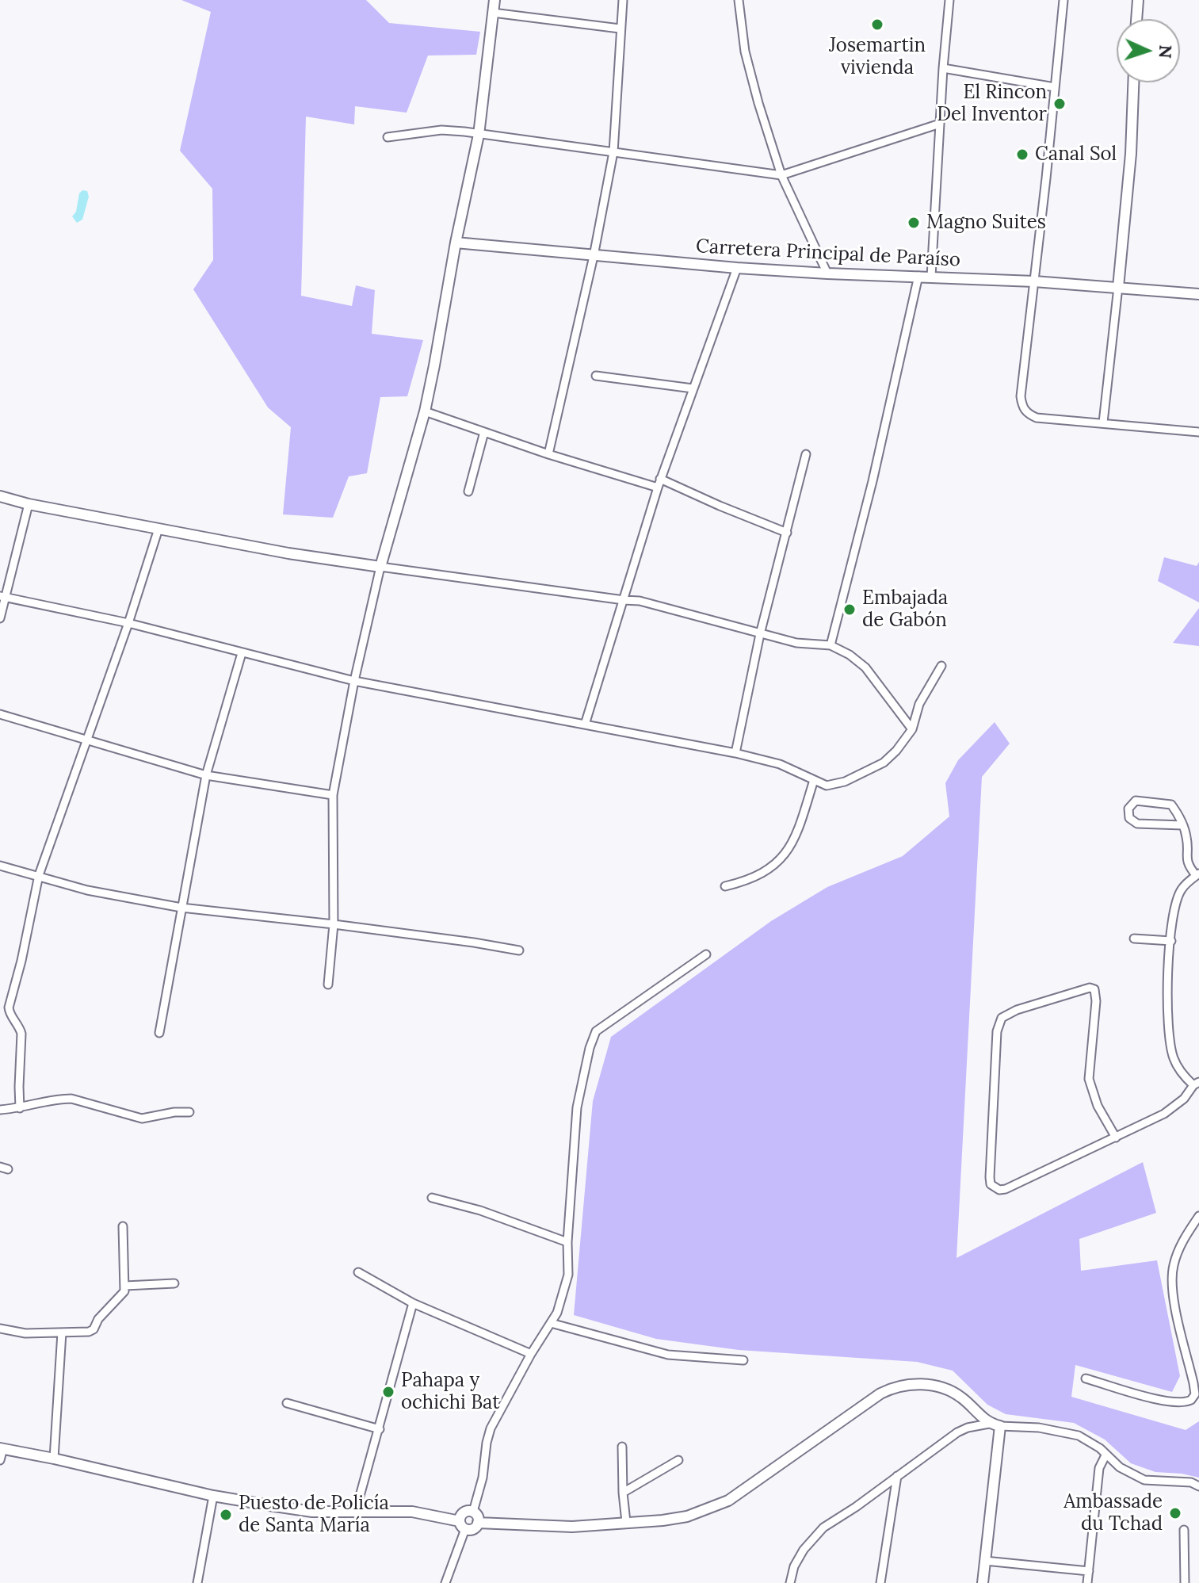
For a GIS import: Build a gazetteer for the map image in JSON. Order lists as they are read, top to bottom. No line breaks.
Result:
{"streets":{"street":["Carretera Principal de Paraíso"]},"places":["Josemartin vivienda","El Rincon Del Inventor","Canal Sol","Magno Suites","Embajada de Gabón","Pahapa y ochichi Bat","Ambassade du Tchad","Puesto de Policía de Santa María"],"north":"right"}
